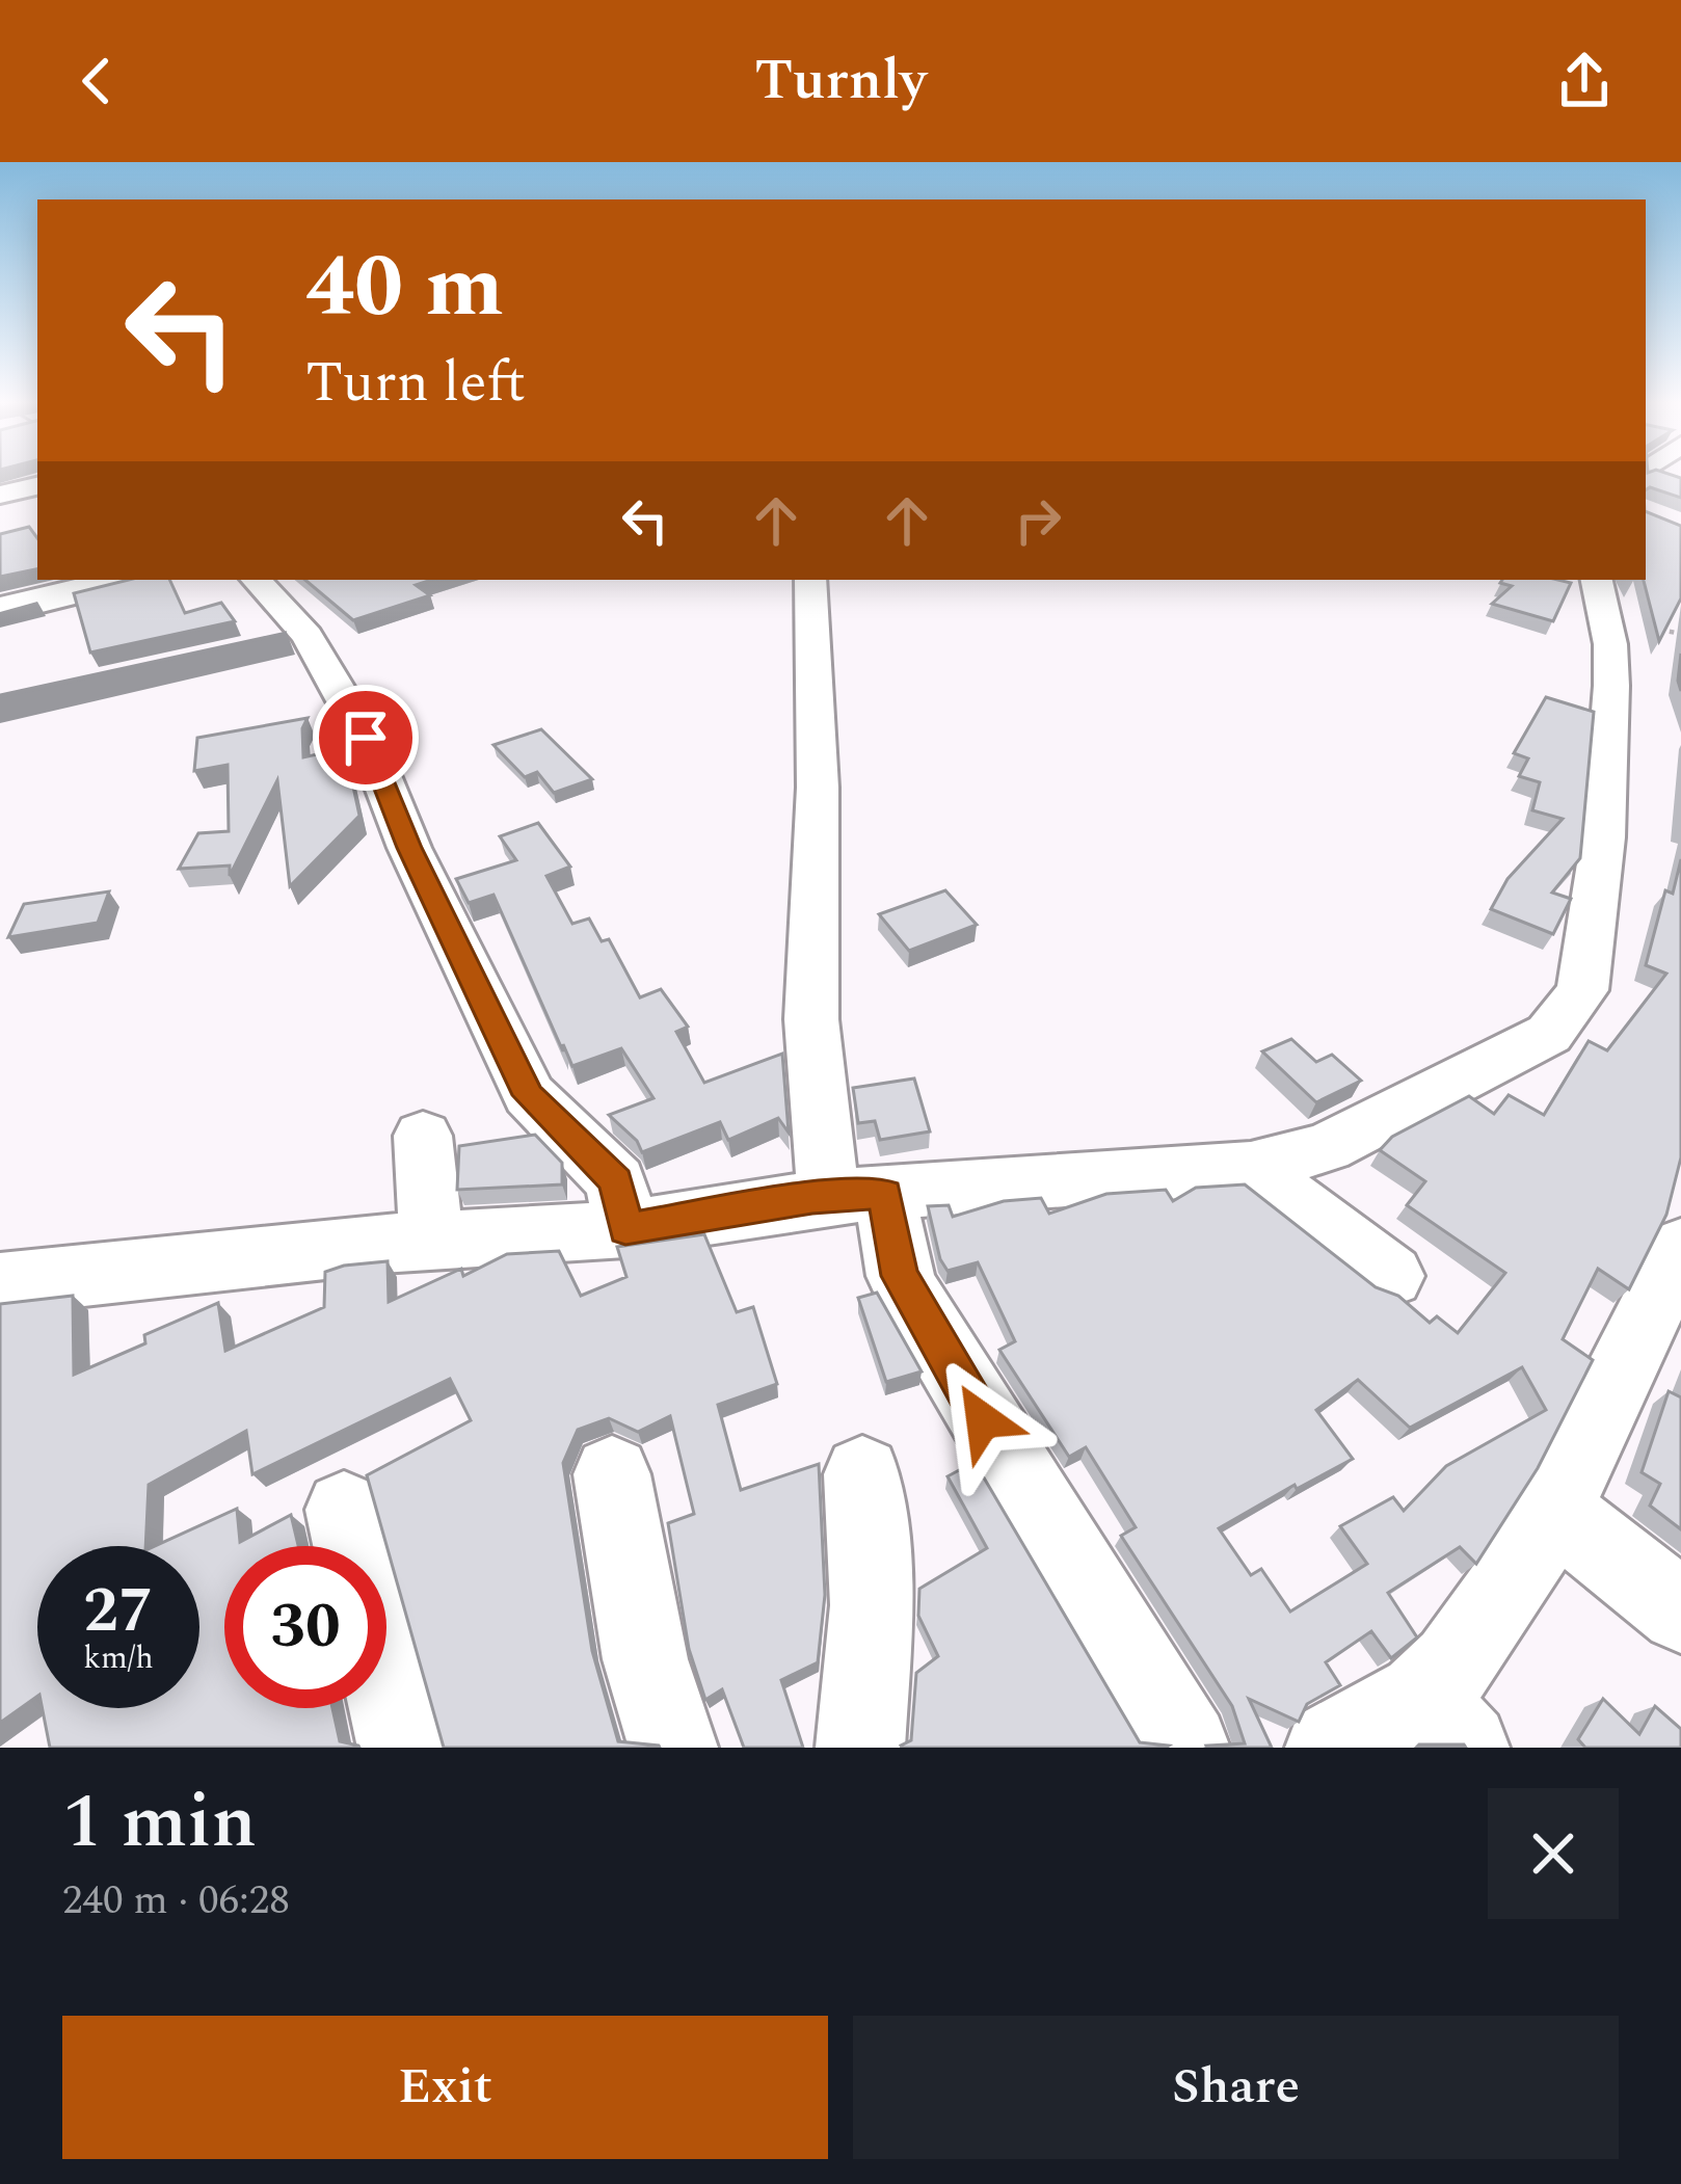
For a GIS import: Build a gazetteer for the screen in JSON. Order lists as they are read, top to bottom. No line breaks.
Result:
{"page":{"header":"Turnly","turn":["40 m","Turn left"],"speed":"27 km/h","limit":"30","heading":["1 min","240 m · 06:28"],"buttons":["Exit","Share"]}}
